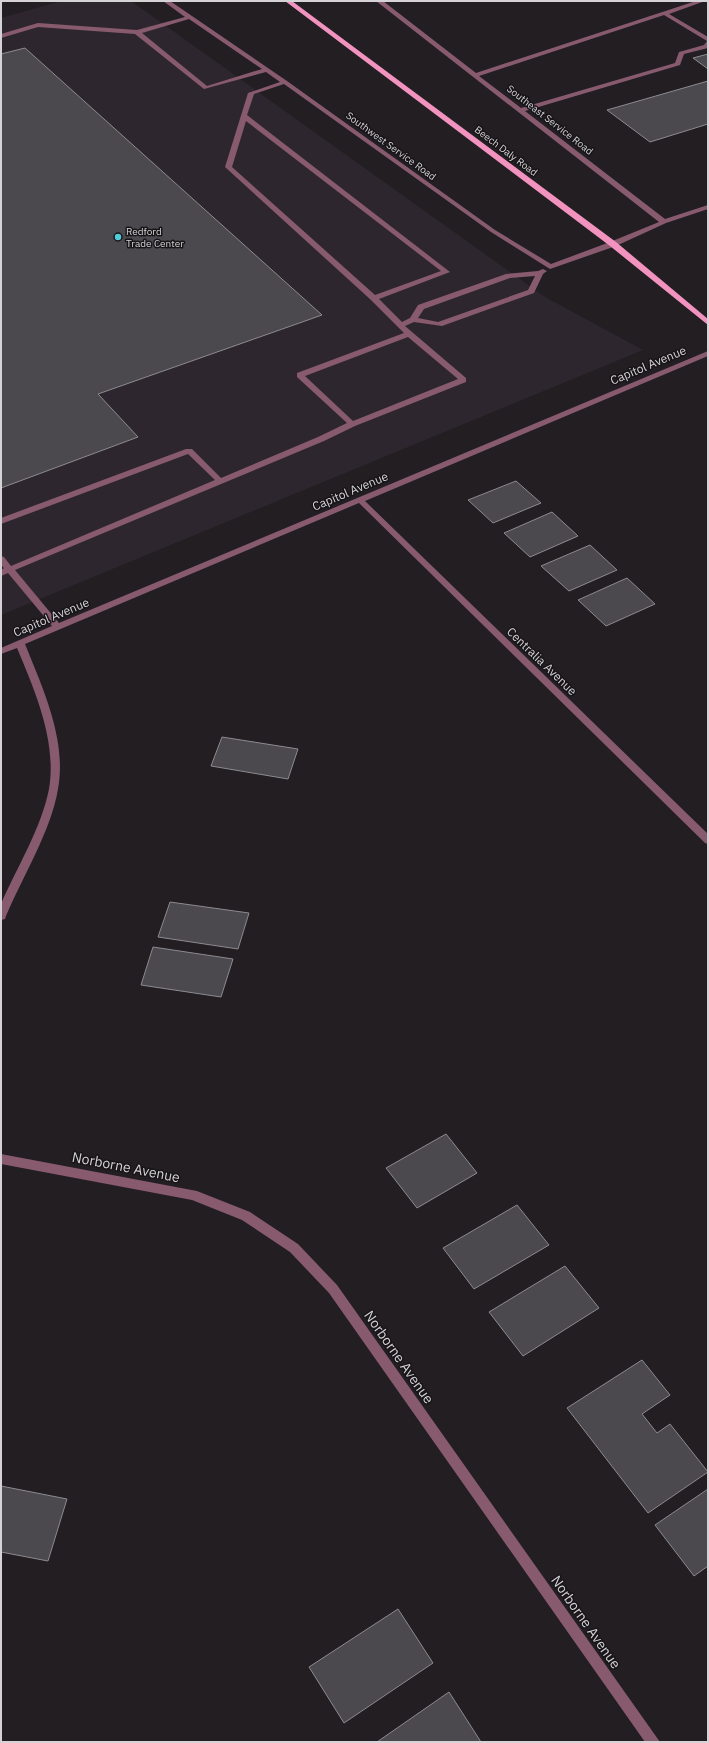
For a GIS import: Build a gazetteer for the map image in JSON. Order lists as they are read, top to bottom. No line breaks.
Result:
{"streets":{"main road":["Beech Daly Road"],"street":["Southeast Service Road","Southwest Service Road","Capitol Avenue","Centralia Avenue","Norborne Avenue"]},"crossings":[["Capitol Avenue","Centralia Avenue"]],"places":["Redford Trade Center"]}
